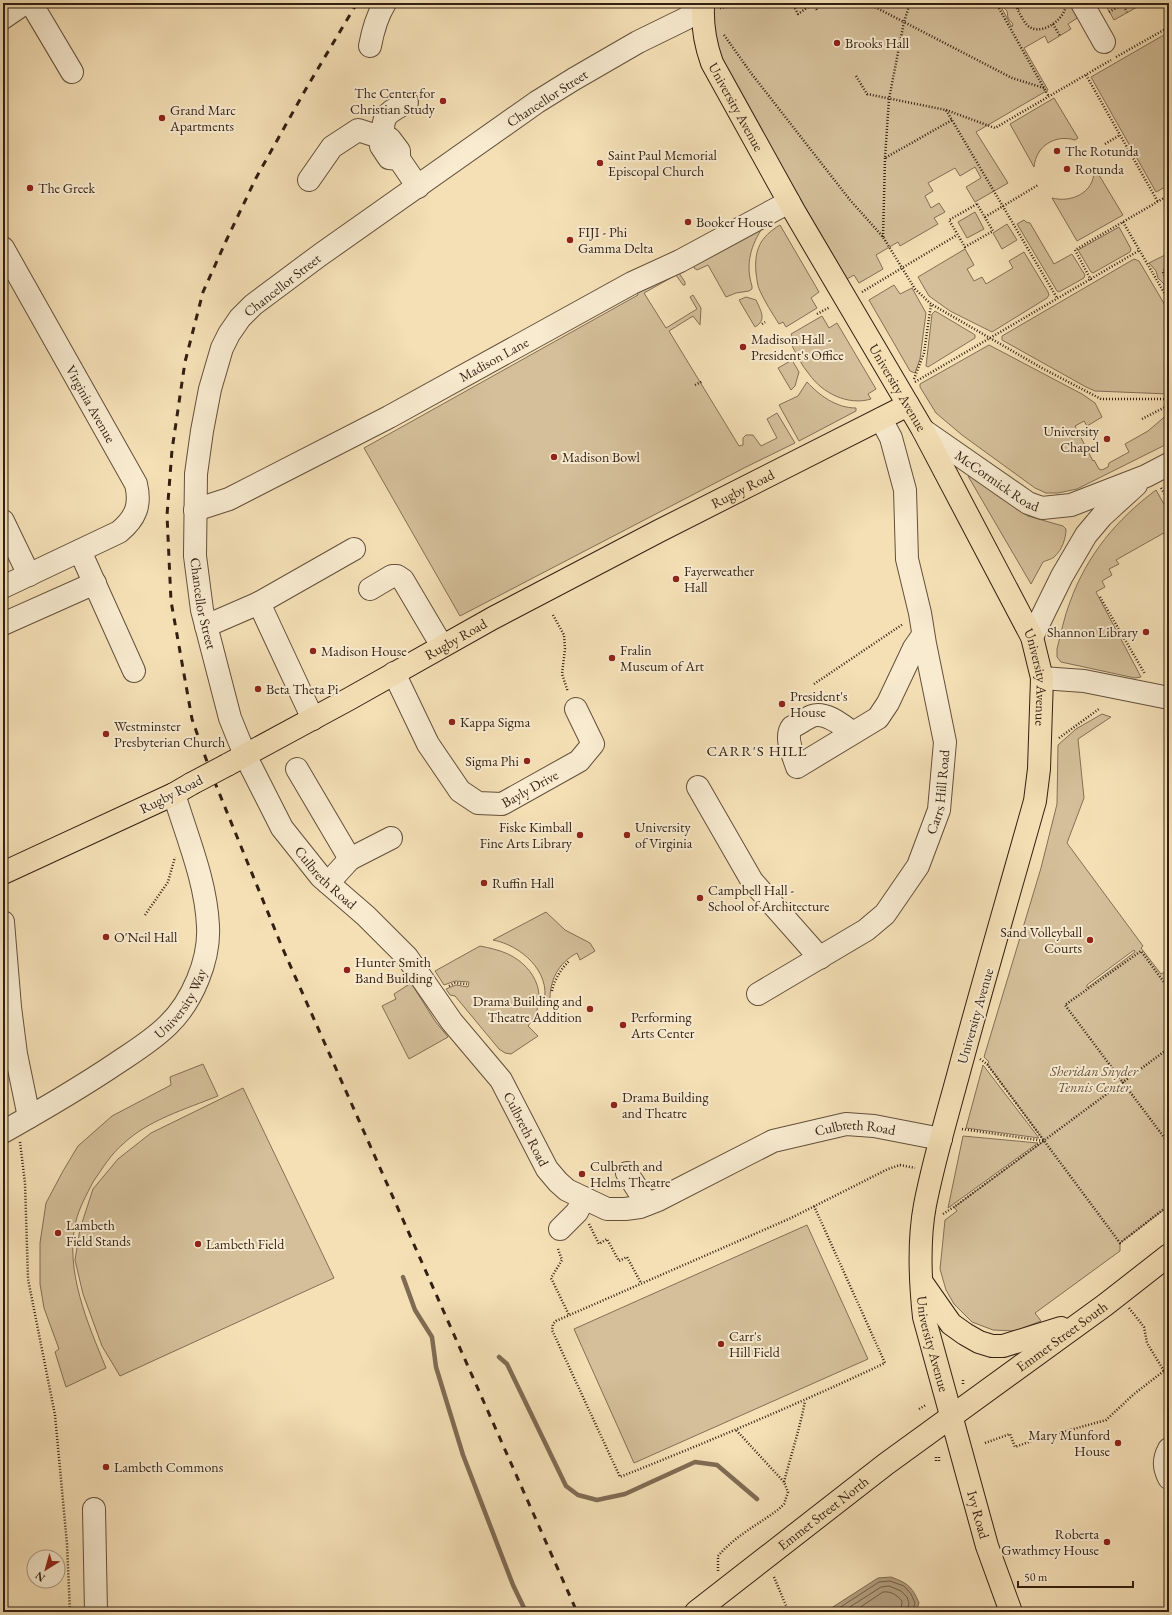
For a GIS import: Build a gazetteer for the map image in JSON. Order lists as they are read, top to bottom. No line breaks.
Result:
{"streets":{"main road":["University Avenue","Rugby Road","Emmet Street South","Emmet Street North","Ivy Road"],"street":["Chancellor Street","Madison Lane","Virginia Avenue","McCormick Road","Bayly Drive","Carrs Hill Road","Culbreth Road","University Way"]},"crossings":[["Chancellor Street","University Avenue"],["Chancellor Street","Madison Lane"],["Chancellor Street","Rugby Road"],["Chancellor Street","Culbreth Road"],["University Avenue","Madison Lane"],["University Avenue","McCormick Road"],["University Avenue","Rugby Road"],["University Avenue","Culbreth Road"],["University Avenue","Emmet Street South"],["University Avenue","Emmet Street North"],["University Avenue","Ivy Road"],["Rugby Road","Bayly Drive"],["Rugby Road","Carrs Hill Road"],["Rugby Road","Culbreth Road"],["Rugby Road","University Way"],["Emmet Street South","Emmet Street North"],["Emmet Street South","Ivy Road"],["Emmet Street North","Ivy Road"]],"districts":["CARR'S HILL"],"parks":["Sheridan Snyder Tennis Center"],"places":["Brooks Hall","The Center for Christian Study","Grand Marc Apartments","The Rotunda","Saint Paul Memorial Episcopal Church","Rotunda","The Greek","Booker House","FIJI - Phi Gamma Delta","Madison Hall - President's Office","University Chapel","Madison Bowl","Fayerweather Hall","Shannon Library","Madison House","Fralin Museum of Art","Beta Theta Pi","President's House","Kappa Sigma","Westminster Presbyterian Church","Sigma Phi","Fiske Kimball Fine Arts Library","University of Virginia","Ruffin Hall","Campbell Hall - School of Architecture","O'Neil Hall","Sand Volleyball Courts","Hunter Smith Band Building","Drama Building and Theatre Addition","Performing Arts Center","Drama Building and Theatre","Culbreth and Helms Theatre","Lambeth Field Stands","Lambeth Field","Carr's Hill Field","Mary Munford House","Lambeth Commons","Roberta Gwathmey House"],"scale_bar":"50 m","north":"bottom left"}
